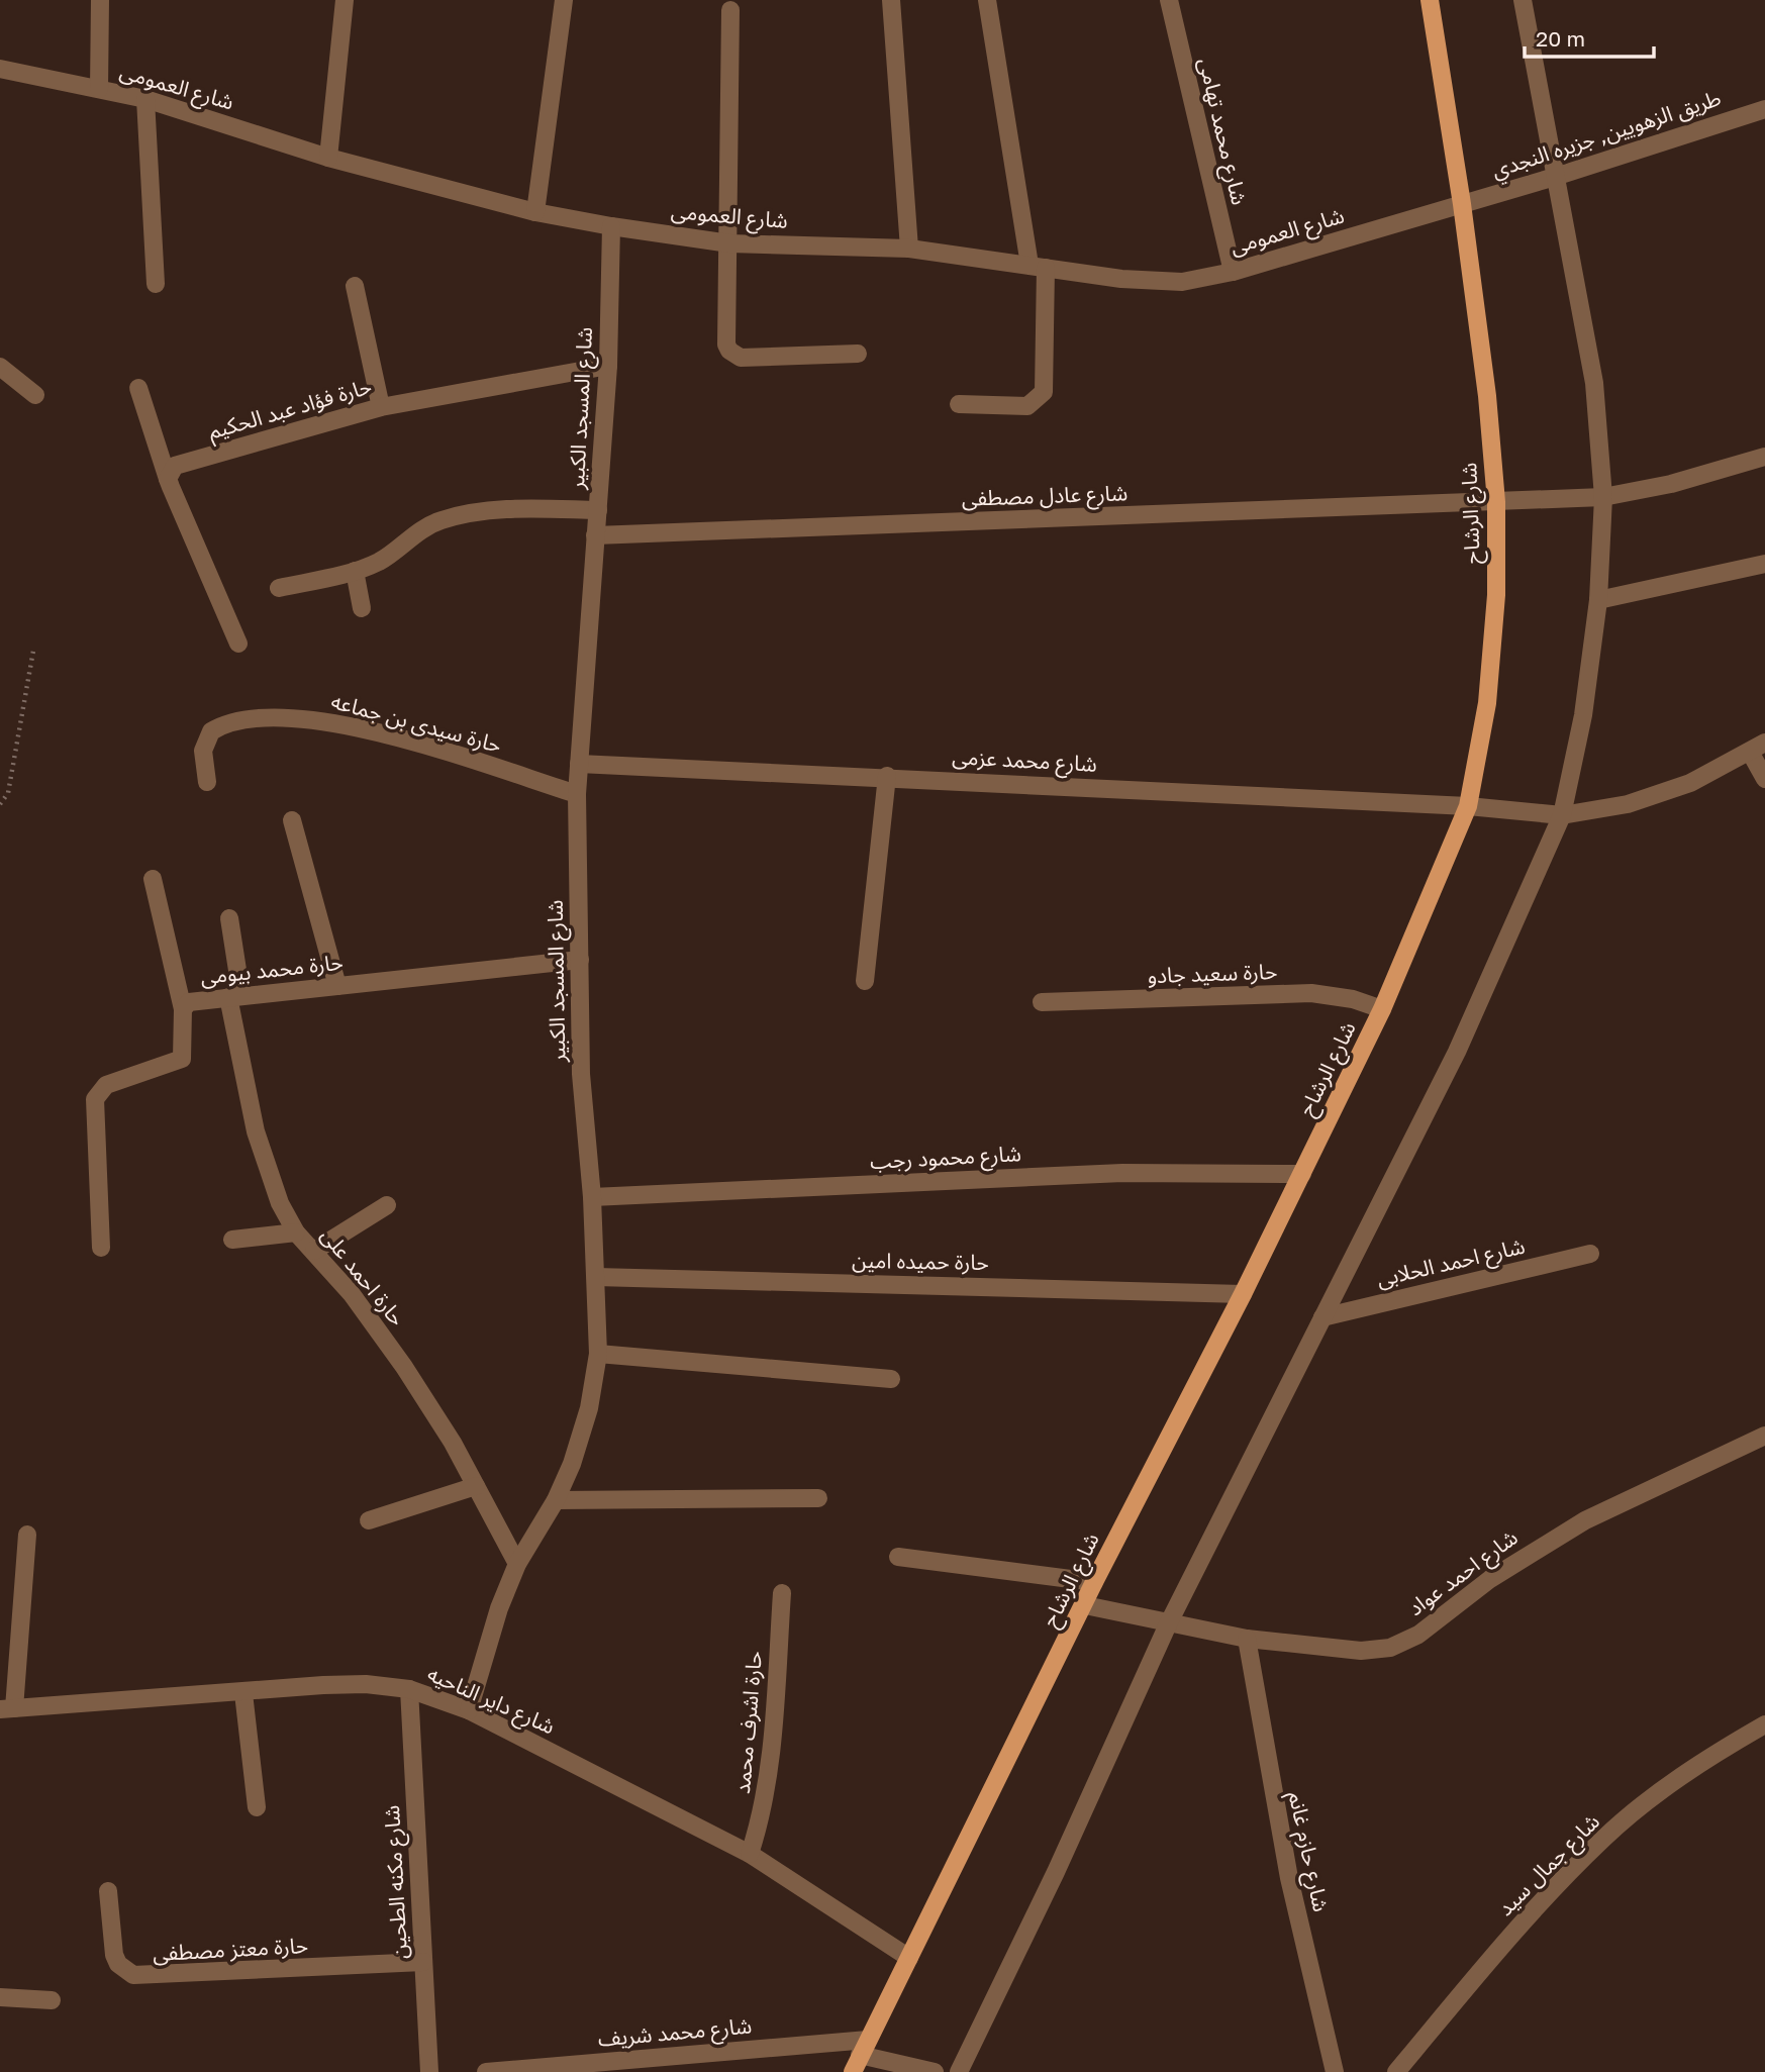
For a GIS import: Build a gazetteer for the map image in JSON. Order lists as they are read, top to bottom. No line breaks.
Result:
{"streets":{"main road":["شارع الرشاح"],"street":["شارع العمومى","شارع محمد تهامى","طريق الزهويين, جزيره النجدي","شارع المسجد الكبير","حارة فؤاد عبد الحكيم","شارع عادل مصطفى","حارة سيدى بن جماعه","شارع محمد عزمى","حارة محمد بيومى","حارة سعيد جادو","شارع محمود رجب","حارة حميده امين","شارع احمد الحلابى","حارة احمد على","شارع احمد عواد","شارع داير الناحيه","حارة اشرف محمد","شارع حازم غانم","شارع جمال سيد","شارع مكنه الطحين","حارة معتز مصطفى","شارع محمد شريف"]},"crossings":[["شارع العمومى","شارع محمد تهامى"],["شارع العمومى","طريق الزهويين, جزيره النجدي"],["شارع العمومى","شارع المسجد الكبير"],["شارع العمومى","شارع الرشاح"],["طريق الزهويين, جزيره النجدي","شارع الرشاح"],["شارع المسجد الكبير","حارة فؤاد عبد الحكيم"],["شارع المسجد الكبير","شارع عادل مصطفى"],["شارع المسجد الكبير","حارة سيدى بن جماعه"],["شارع المسجد الكبير","شارع محمد عزمى"],["شارع المسجد الكبير","حارة محمد بيومى"],["شارع المسجد الكبير","شارع محمود رجب"],["شارع المسجد الكبير","حارة حميده امين"],["شارع المسجد الكبير","حارة احمد على"],["شارع المسجد الكبير","شارع داير الناحيه"],["شارع عادل مصطفى","شارع الرشاح"],["شارع الرشاح","شارع محمد عزمى"],["شارع الرشاح","حارة سعيد جادو"],["شارع الرشاح","شارع محمود رجب"],["شارع الرشاح","حارة حميده امين"],["شارع الرشاح","شارع احمد عواد"],["شارع الرشاح","شارع داير الناحيه"],["شارع الرشاح","شارع محمد شريف"],["حارة محمد بيومى","حارة احمد على"],["شارع احمد عواد","شارع حازم غانم"],["شارع داير الناحيه","حارة اشرف محمد"],["شارع داير الناحيه","شارع مكنه الطحين"],["شارع مكنه الطحين","حارة معتز مصطفى"]],"scale_bar":"20 m"}
